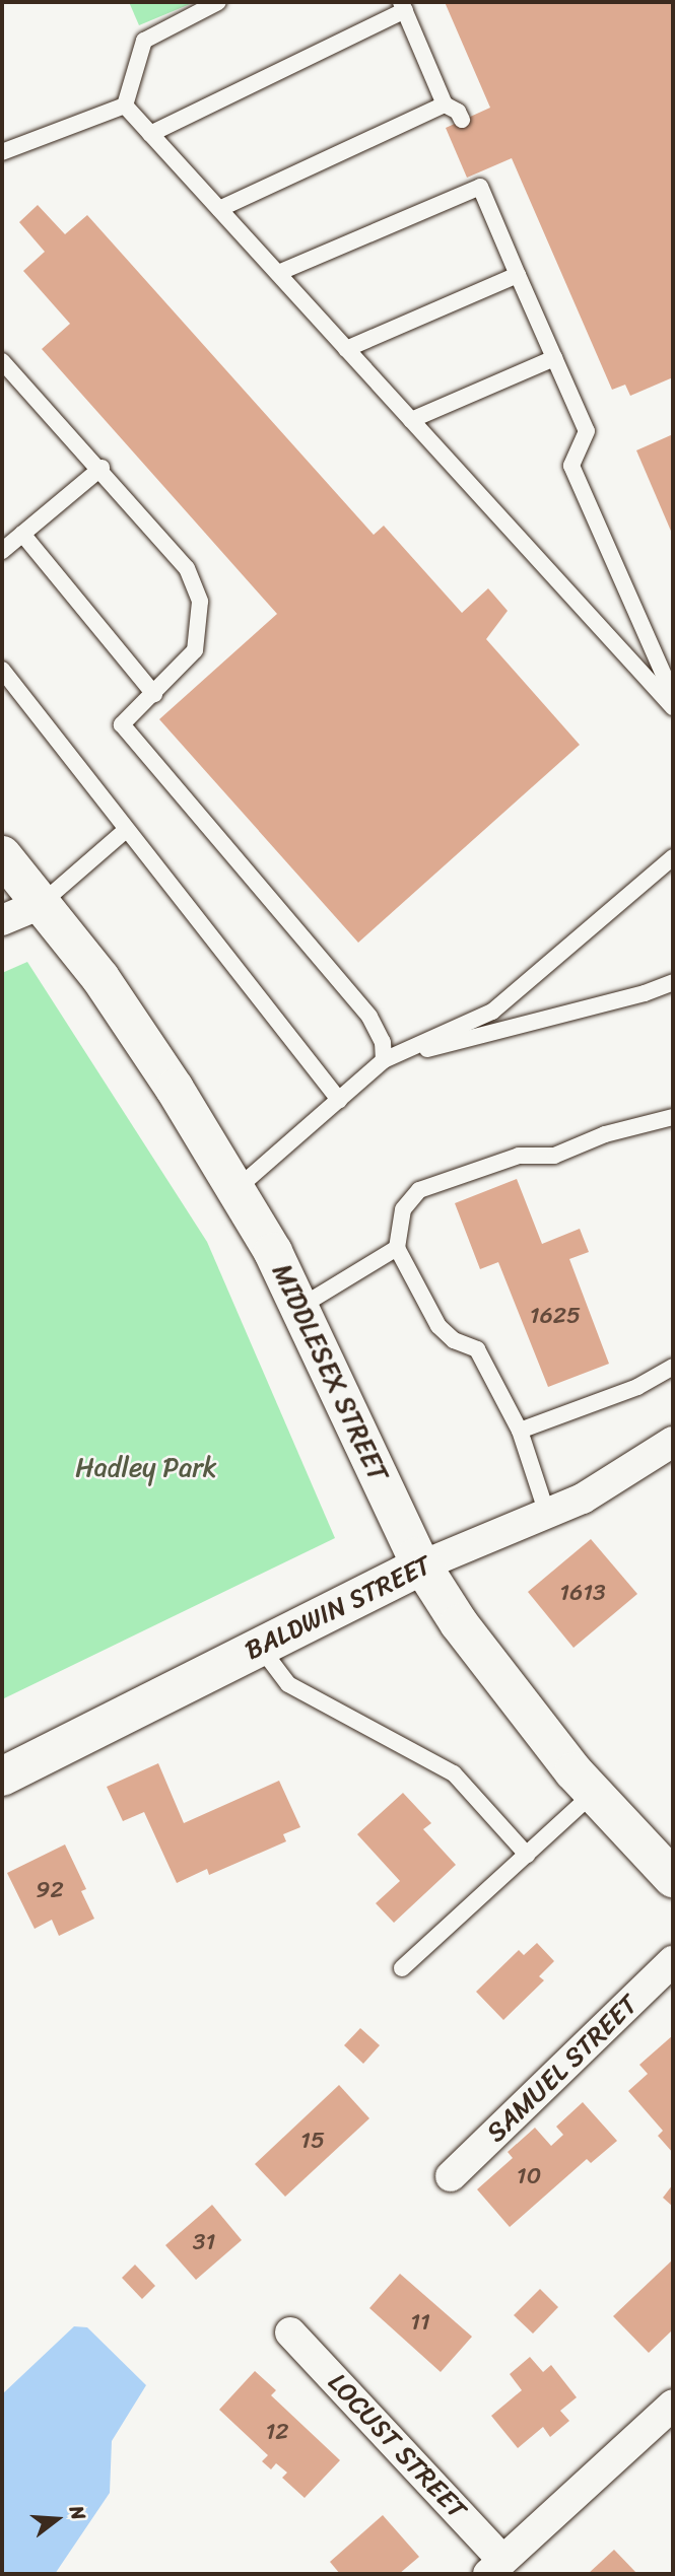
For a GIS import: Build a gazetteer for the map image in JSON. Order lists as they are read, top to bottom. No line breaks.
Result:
{"streets":{"main road":["MIDDLESEX STREET","BALDWIN STREET"],"street":["SAMUEL STREET","LOCUST STREET"]},"crossings":[["MIDDLESEX STREET","BALDWIN STREET"]],"parks":["Hadley Park"],"house_numbers":["1625","1613","92","15","10","31","11","12"],"north":"right"}
